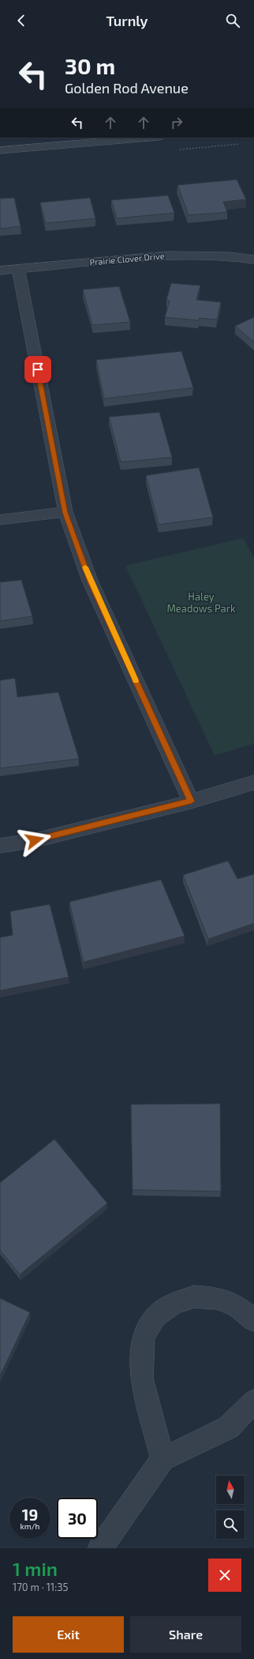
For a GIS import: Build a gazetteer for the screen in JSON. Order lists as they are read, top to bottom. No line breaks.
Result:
{"streets":{"street":["Prairie Clover Drive"]},"parks":["Haley Meadows Park"],"north":"top","page":{"header":"Turnly","turn":["30 m","Golden Rod Avenue"],"speed":"19 km/h","limit":"30","heading":["1 min","170 m · 11:35"],"buttons":["Exit","Share"]}}
